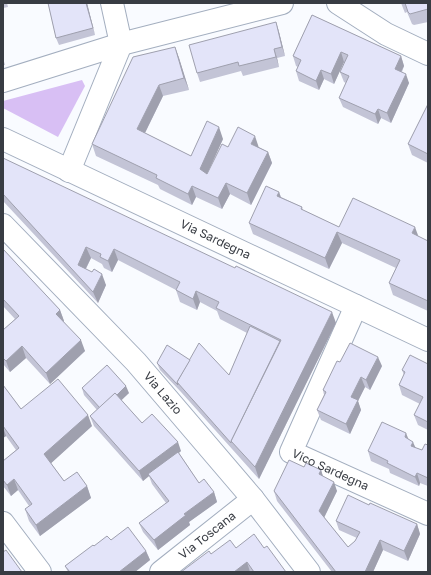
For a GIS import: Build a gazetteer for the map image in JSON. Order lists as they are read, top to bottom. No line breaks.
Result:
{"streets":{"street":["Via Sardegna","Via Lazio","Vico Sardegna","Via Toscana"]},"crossings":[["Via Sardegna","Vico Sardegna"],["Via Lazio","Via Toscana"]]}
